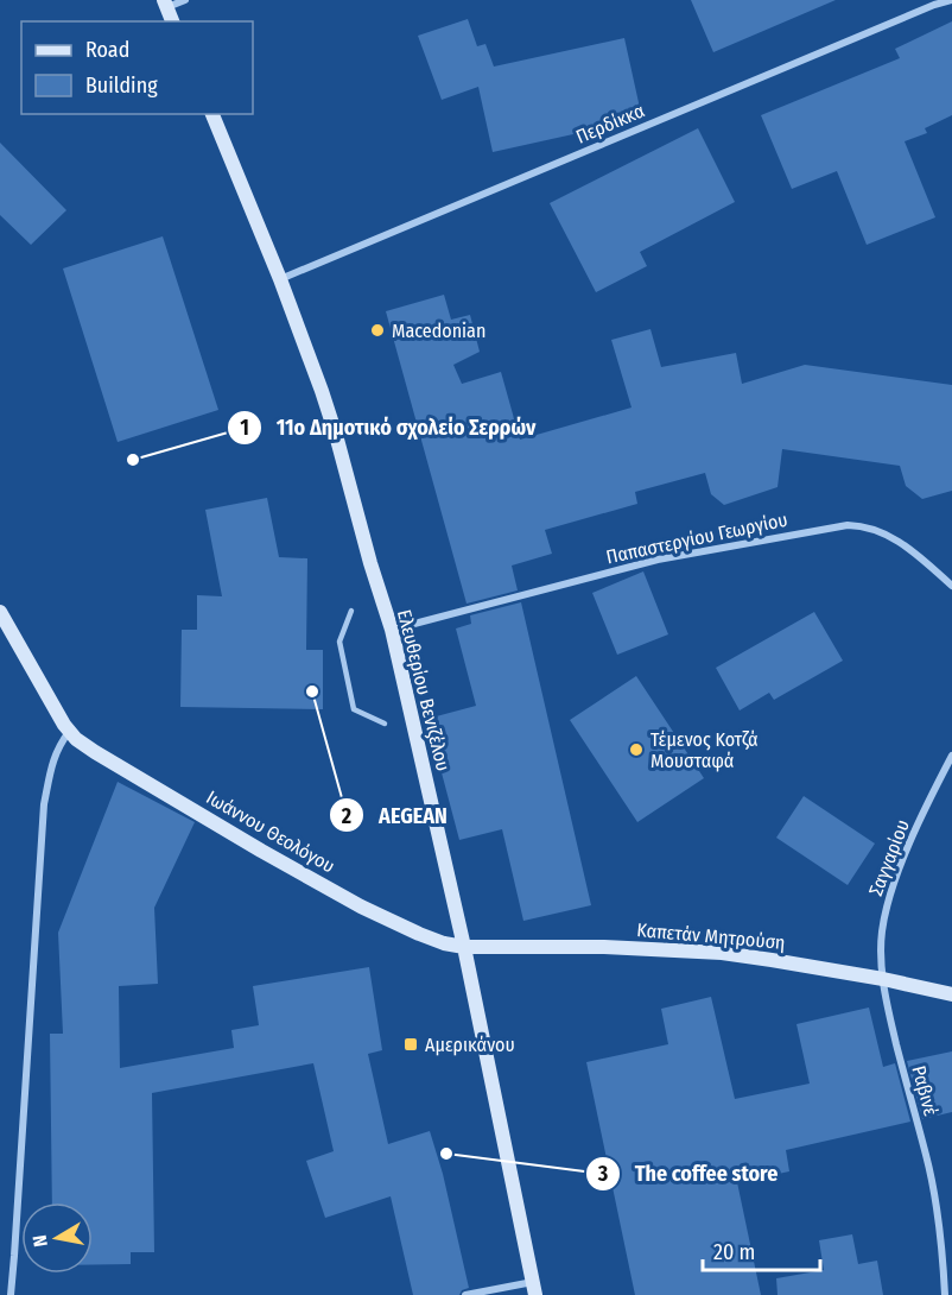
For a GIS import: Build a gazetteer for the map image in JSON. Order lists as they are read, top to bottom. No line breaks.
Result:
{"streets":{"main road":["Ελευθερίου Βενιζέλου","Ιωάννου Θεολόγου","Καπετάν Μητρούση"],"street":["Περδίκκα","Παπαστεργίου Γεωργίου","Σαγγαρίου","Ραβινέ"]},"crossings":[["Περδίκκα","Ελευθερίου Βενιζέλου"],["Παπαστεργίου Γεωργίου","Ελευθερίου Βενιζέλου"],["Ελευθερίου Βενιζέλου","Ιωάννου Θεολόγου"],["Ελευθερίου Βενιζέλου","Καπετάν Μητρούση"],["Ιωάννου Θεολόγου","Καπετάν Μητρούση"],["Σαγγαρίου","Καπετάν Μητρούση"],["Σαγγαρίου","Ραβινέ"],["Καπετάν Μητρούση","Ραβινέ"]],"places":{"other":["Macedonian","11ο Δημοτικό σχολείο Σερρών","AEGEAN","Τέμενος Κοτζά Μουσταφά","The coffee store"],"transit":["Αμερικάνου"]},"legend":["Road","Building"],"scale_bar":"20 m","north":"left"}
